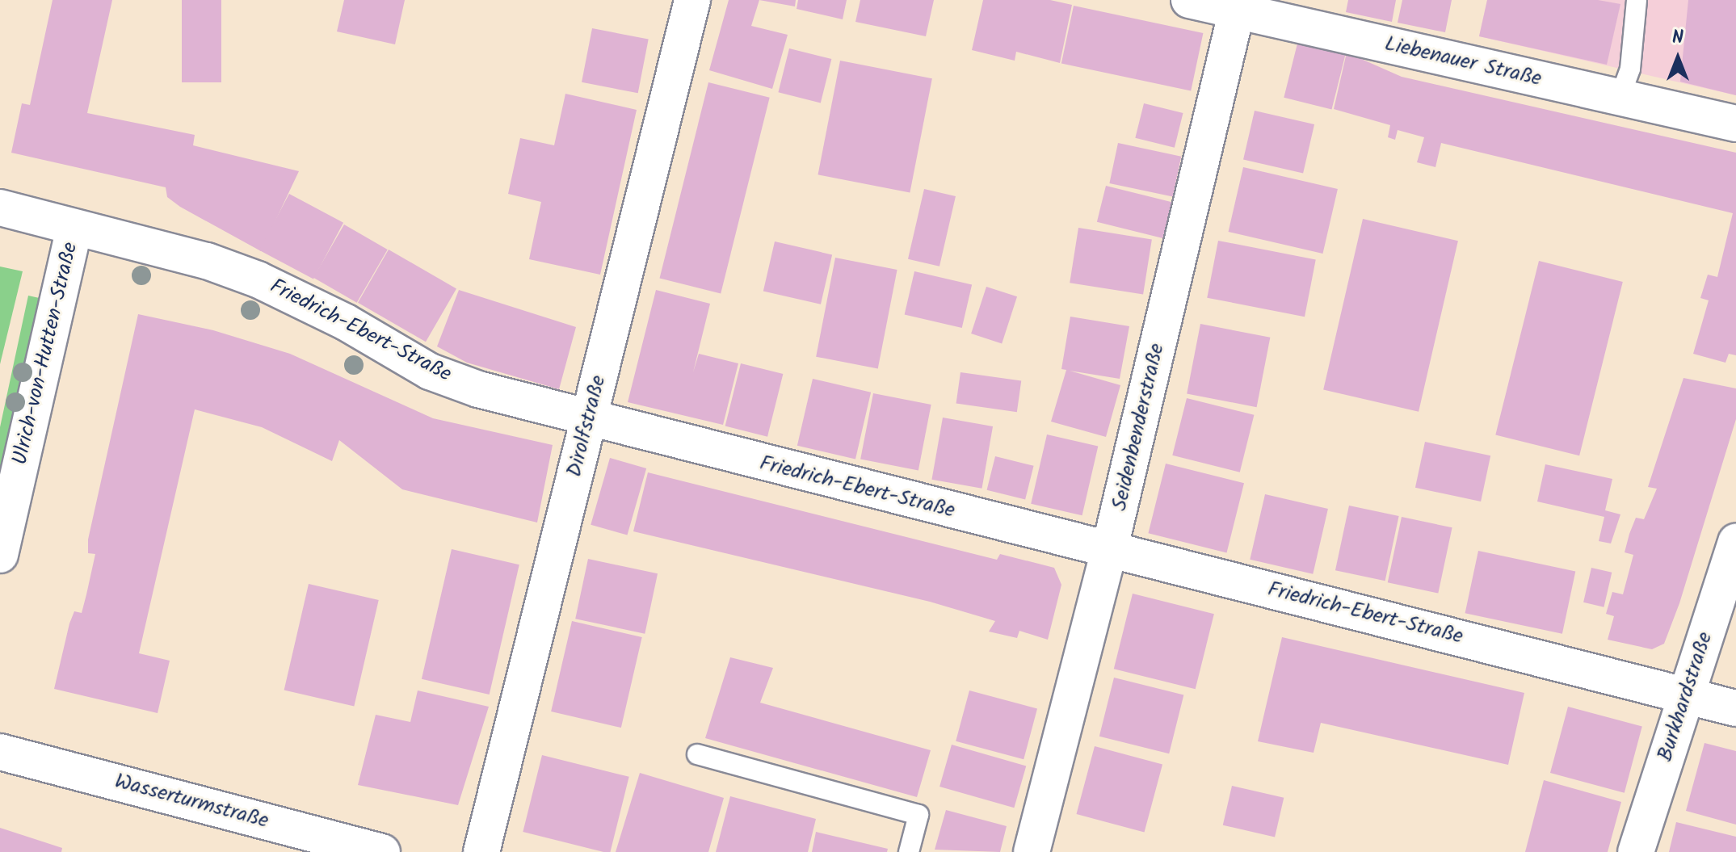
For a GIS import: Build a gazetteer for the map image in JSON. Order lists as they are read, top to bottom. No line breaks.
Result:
{"streets":{"street":["Liebenauer Straße","Friedrich-Ebert-Straße","Ulrich-von-Hutten-Straße","Dirolfstraße","Seidenbenderstraße","Burkhardstraße","Wasserturmstraße"]},"crossings":[["Liebenauer Straße","Seidenbenderstraße"],["Friedrich-Ebert-Straße","Ulrich-von-Hutten-Straße"],["Friedrich-Ebert-Straße","Dirolfstraße"],["Friedrich-Ebert-Straße","Seidenbenderstraße"],["Friedrich-Ebert-Straße","Burkhardstraße"]],"north":"top"}
